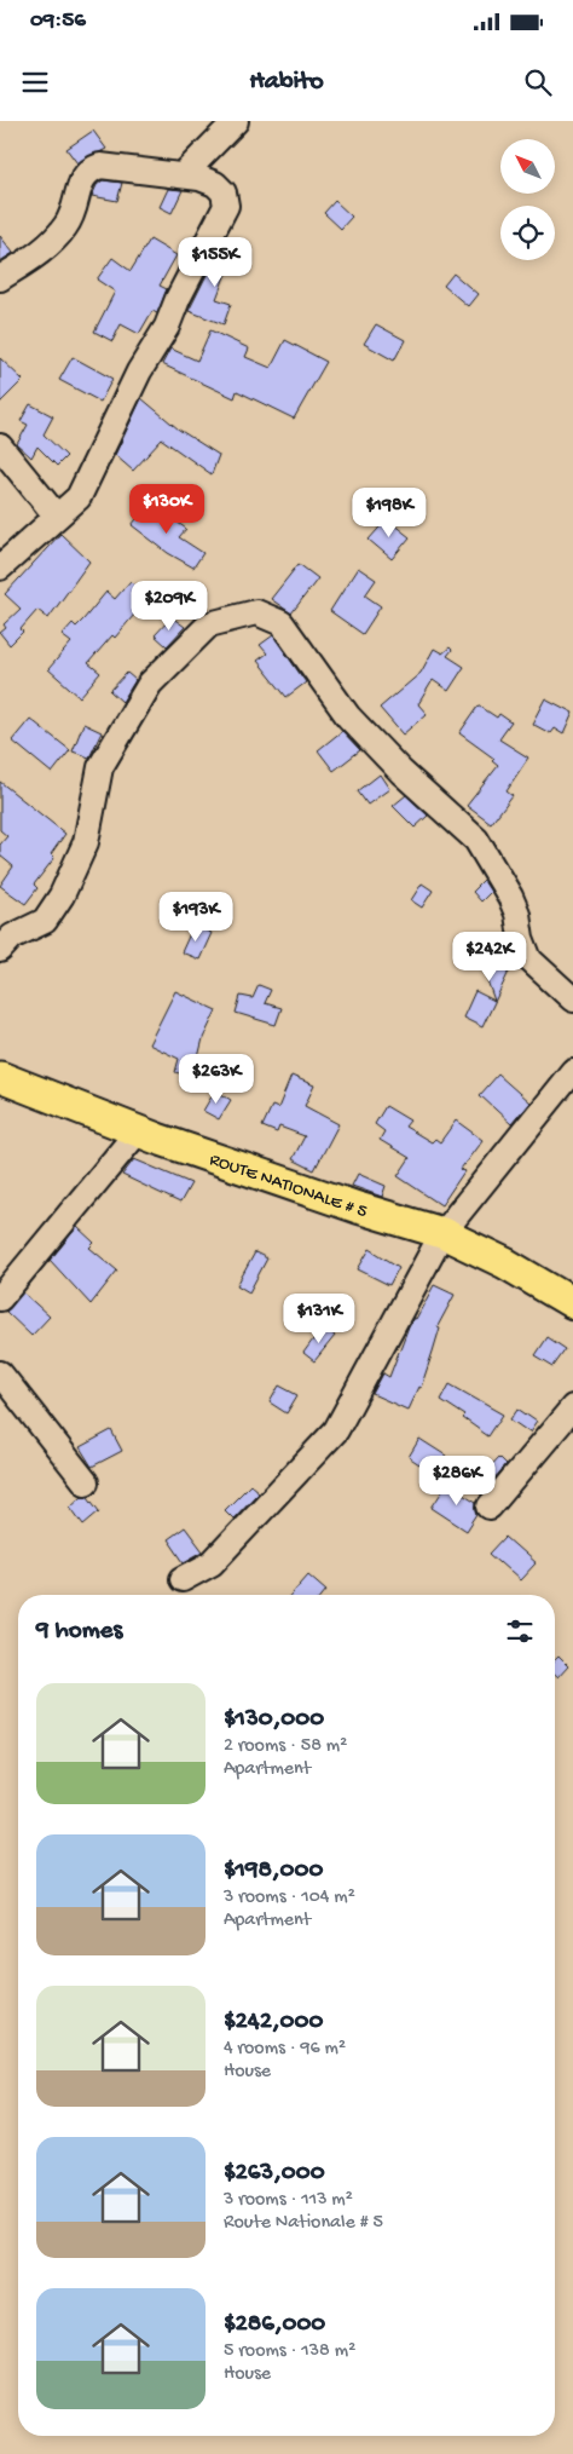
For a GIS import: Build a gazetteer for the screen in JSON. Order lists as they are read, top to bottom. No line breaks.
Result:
{"streets":{"main road":["ROUTE NATIONALE # 5"]},"north":"top left","page":{"status":"09:56","header":"Habito","price":["$155K","$130K","$198K","$209K","$193K","$242K","$263K","$131K","$286K"],"heading":"9 homes","list":[{"name":"$130,000","note":"2 rooms · 58 m² · Apartment"},{"name":"$198,000","note":"3 rooms · 104 m² · Apartment"},{"name":"$242,000","note":"4 rooms · 96 m² · House"},{"name":"$263,000","note":"3 rooms · 113 m² · Route Nationale # 5"},{"name":"$286,000","note":"5 rooms · 138 m² · House"}]}}
